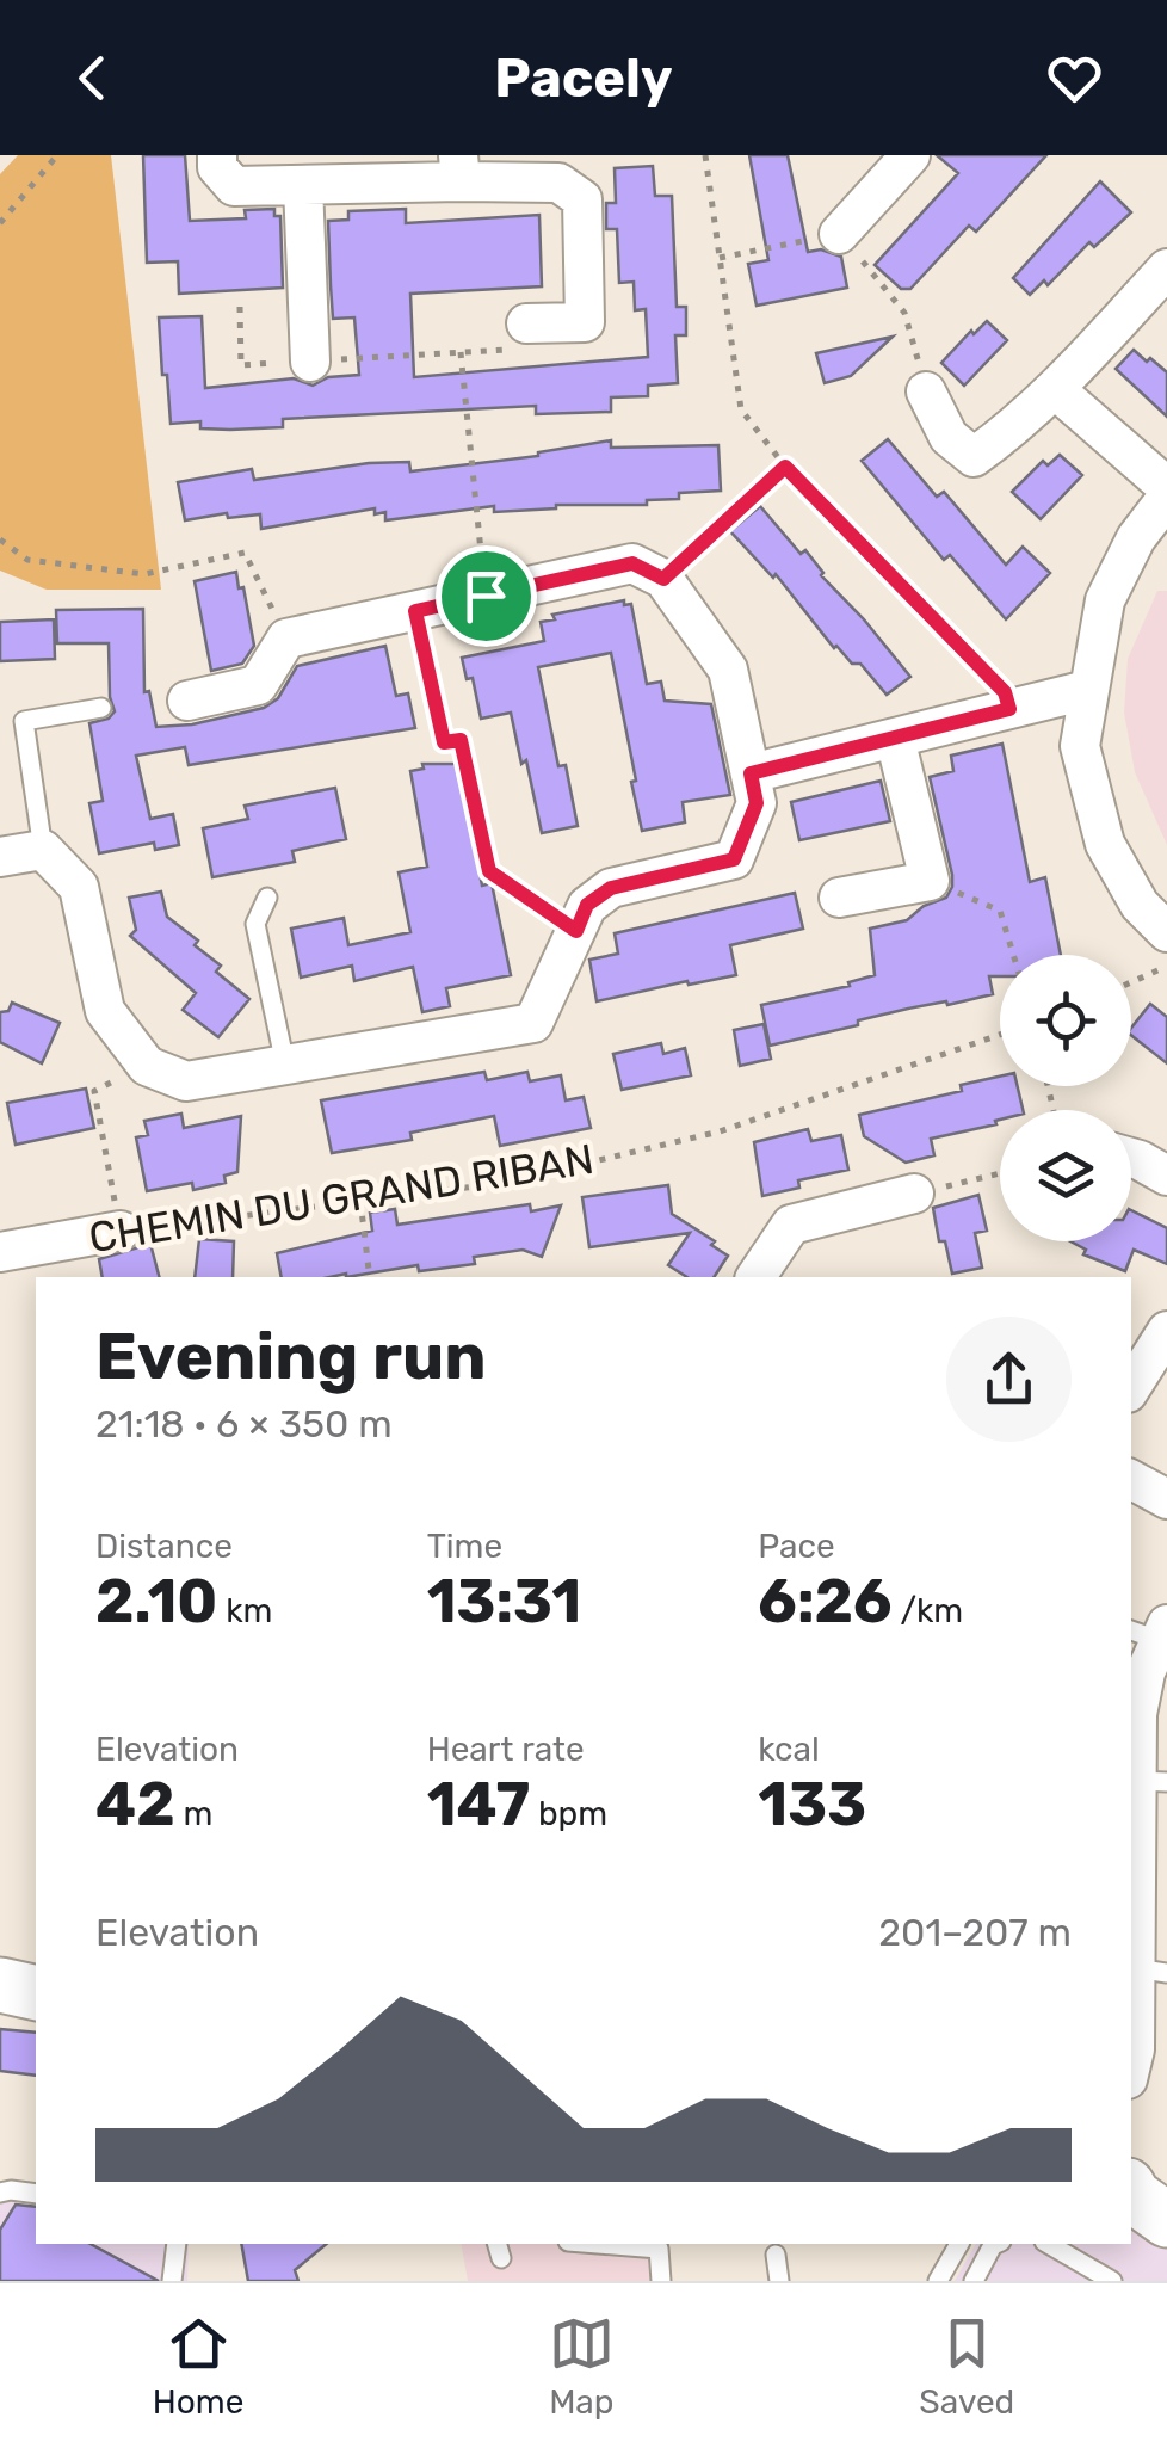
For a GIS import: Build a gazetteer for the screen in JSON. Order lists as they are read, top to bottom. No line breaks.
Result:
{"streets":{"street":["CHEMIN DU GRAND RIBAN"]},"page":{"header":"Pacely","heading":["Evening run","21:18 · 6 × 350 m"],"stats":[["Distance","2.10 km"],["Time","13:31"],["Pace","6:26 /km"],["Elevation","42 m"],["Heart rate","147 bpm"],["kcal","133"]],"chart":["Elevation","201–207 m"],"tabs":["Home","Map","Saved"]}}
